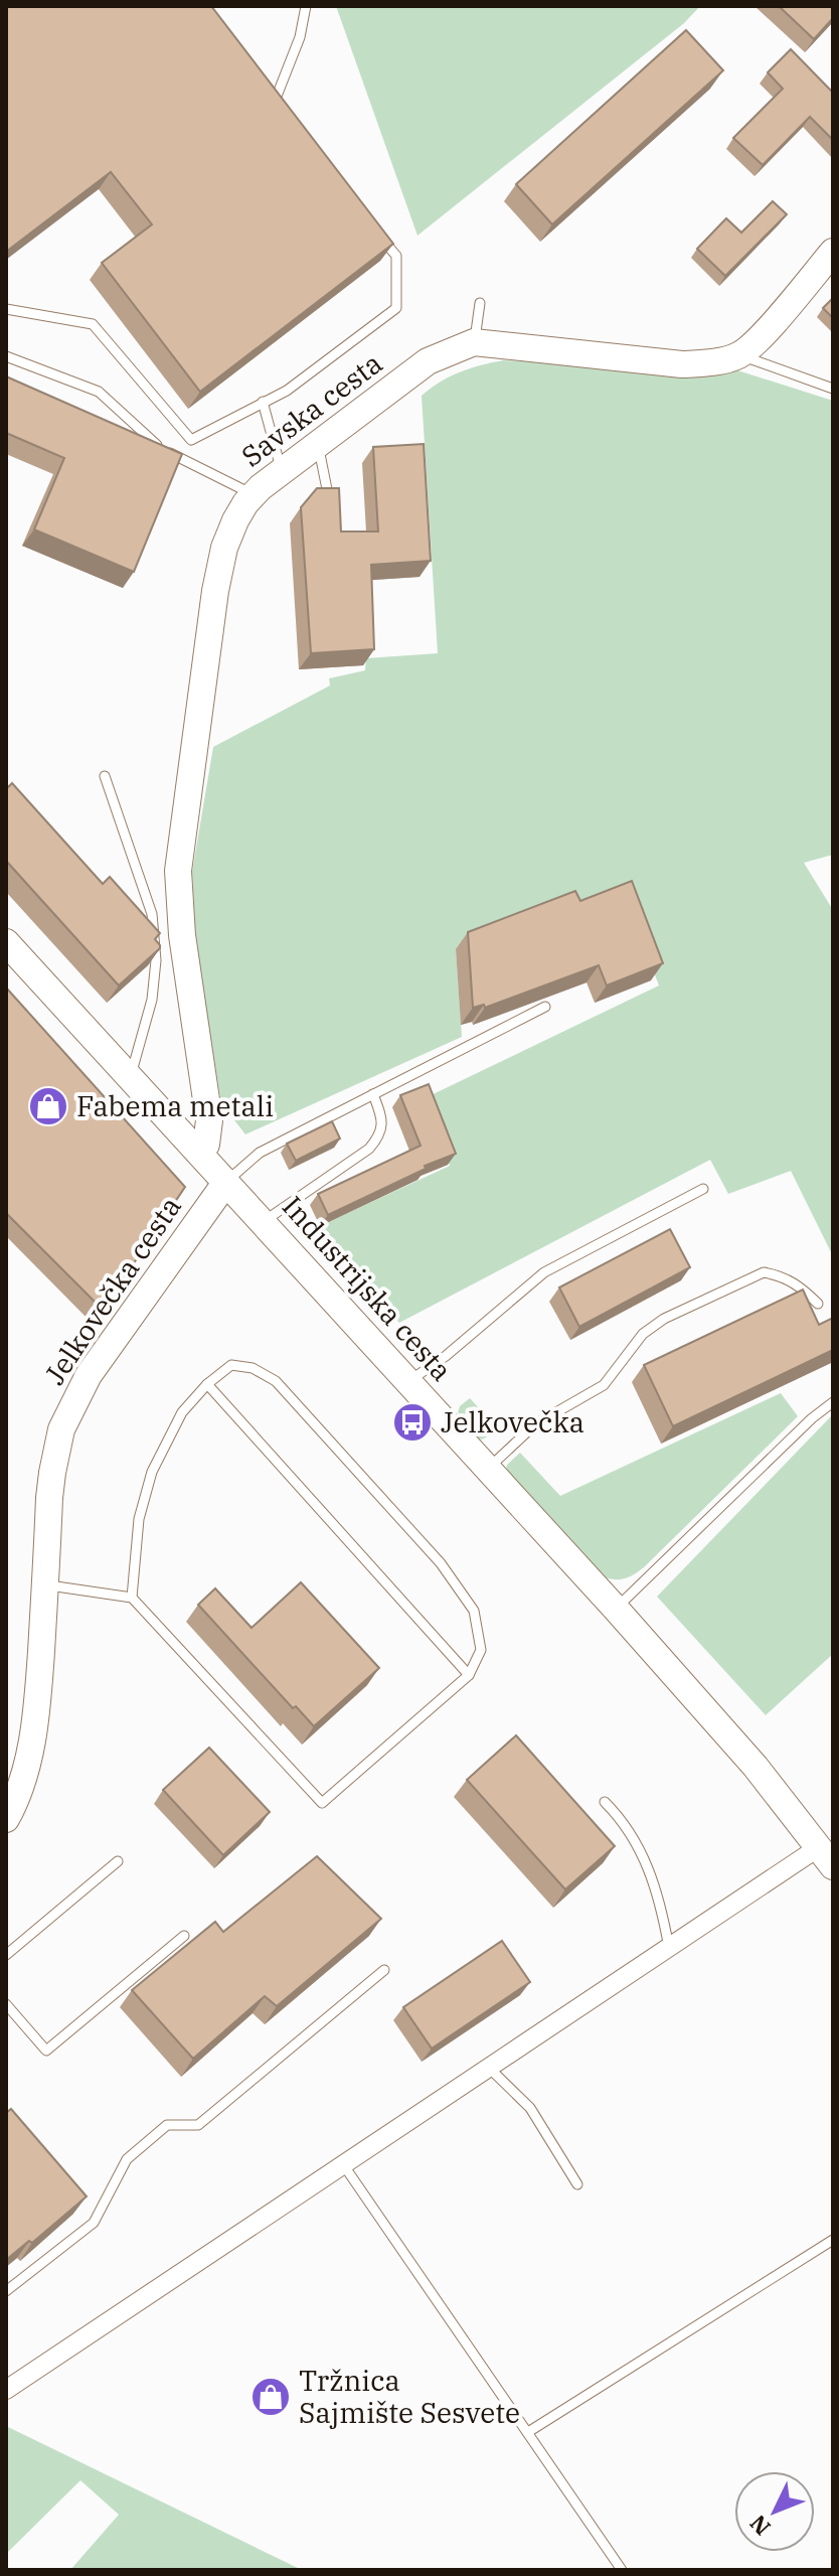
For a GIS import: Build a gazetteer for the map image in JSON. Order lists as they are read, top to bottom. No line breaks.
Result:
{"streets":{"street":["Savska cesta","Industrijska cesta","Jelkovečka cesta"]},"crossings":[["Savska cesta","Industrijska cesta"],["Industrijska cesta","Jelkovečka cesta"]],"places":{"shop":["Fabema metali","Tržnica Sajmište Sesvete"],"bus stop":["Jelkovečka"]},"north":"bottom left"}
